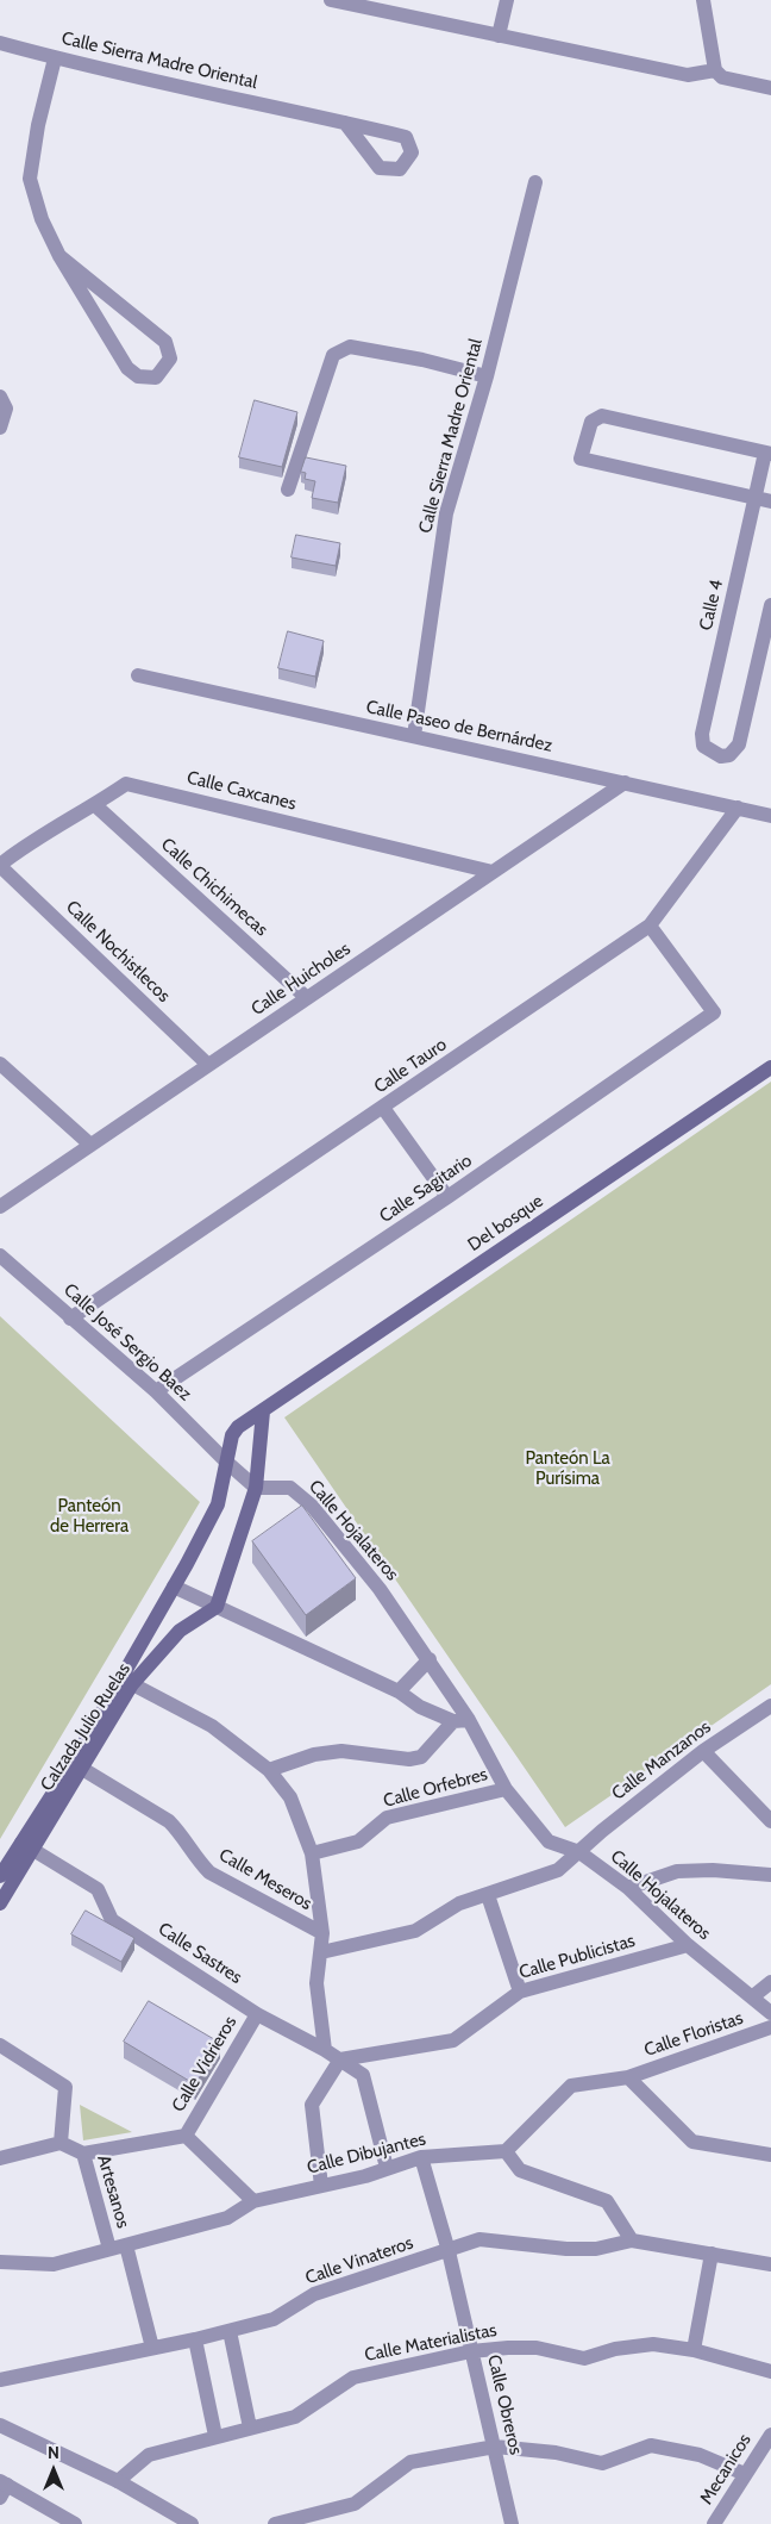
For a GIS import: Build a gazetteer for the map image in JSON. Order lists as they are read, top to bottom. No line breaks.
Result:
{"streets":{"main road":["Del bosque","Calzada Julio Ruelas"],"street":["Calle Sierra Madre Oriental","Calle 4","Calle Paseo de Bernárdez","Calle Caxcanes","Calle Chichimecas","Calle Nochistlecos","Calle Huicholes","Calle Tauro","Calle Sagitario","Calle José Sergio Baez","Calle Hojalateros","Calle Manzanos","Calle Orfebres","Calle Meseros","Calle Sastres","Calle Publicistas","Calle Floristas","Calle Vidrieros","Calle Dibujantes","Artesanos","Calle Vinateros","Calle Materialistas","Calle Obreros","Mecanicos"]},"crossings":[["Calle Sierra Madre Oriental","Calle Paseo de Bernárdez"],["Calle Paseo de Bernárdez","Calle Huicholes"],["Calle Paseo de Bernárdez","Calle Tauro"],["Calle Caxcanes","Calle Chichimecas"],["Calle Caxcanes","Calle Nochistlecos"],["Calle Caxcanes","Calle Huicholes"],["Calle Chichimecas","Calle Huicholes"],["Calle Nochistlecos","Calle Huicholes"],["Calle Tauro","Calle Sagitario"],["Calle Tauro","Calle José Sergio Baez"],["Calle Sagitario","Calle José Sergio Baez"],["Del bosque","Calle José Sergio Baez"],["Del bosque","Calzada Julio Ruelas"],["Calle José Sergio Baez","Calzada Julio Ruelas"],["Calle Hojalateros","Calle Manzanos"],["Calle Hojalateros","Calle Orfebres"],["Calle Hojalateros","Calle Publicistas"],["Calzada Julio Ruelas","Calle Meseros"],["Calzada Julio Ruelas","Calle Sastres"],["Calle Sastres","Calle Publicistas"],["Calle Sastres","Calle Vidrieros"],["Calle Sastres","Calle Dibujantes"],["Calle Dibujantes","Artesanos"],["Calle Dibujantes","Calle Obreros"],["Calle Vinateros","Calle Obreros"],["Calle Materialistas","Calle Obreros"]],"parks":["Panteón La Purísima","Panteón de Herrera"],"north":"top"}
